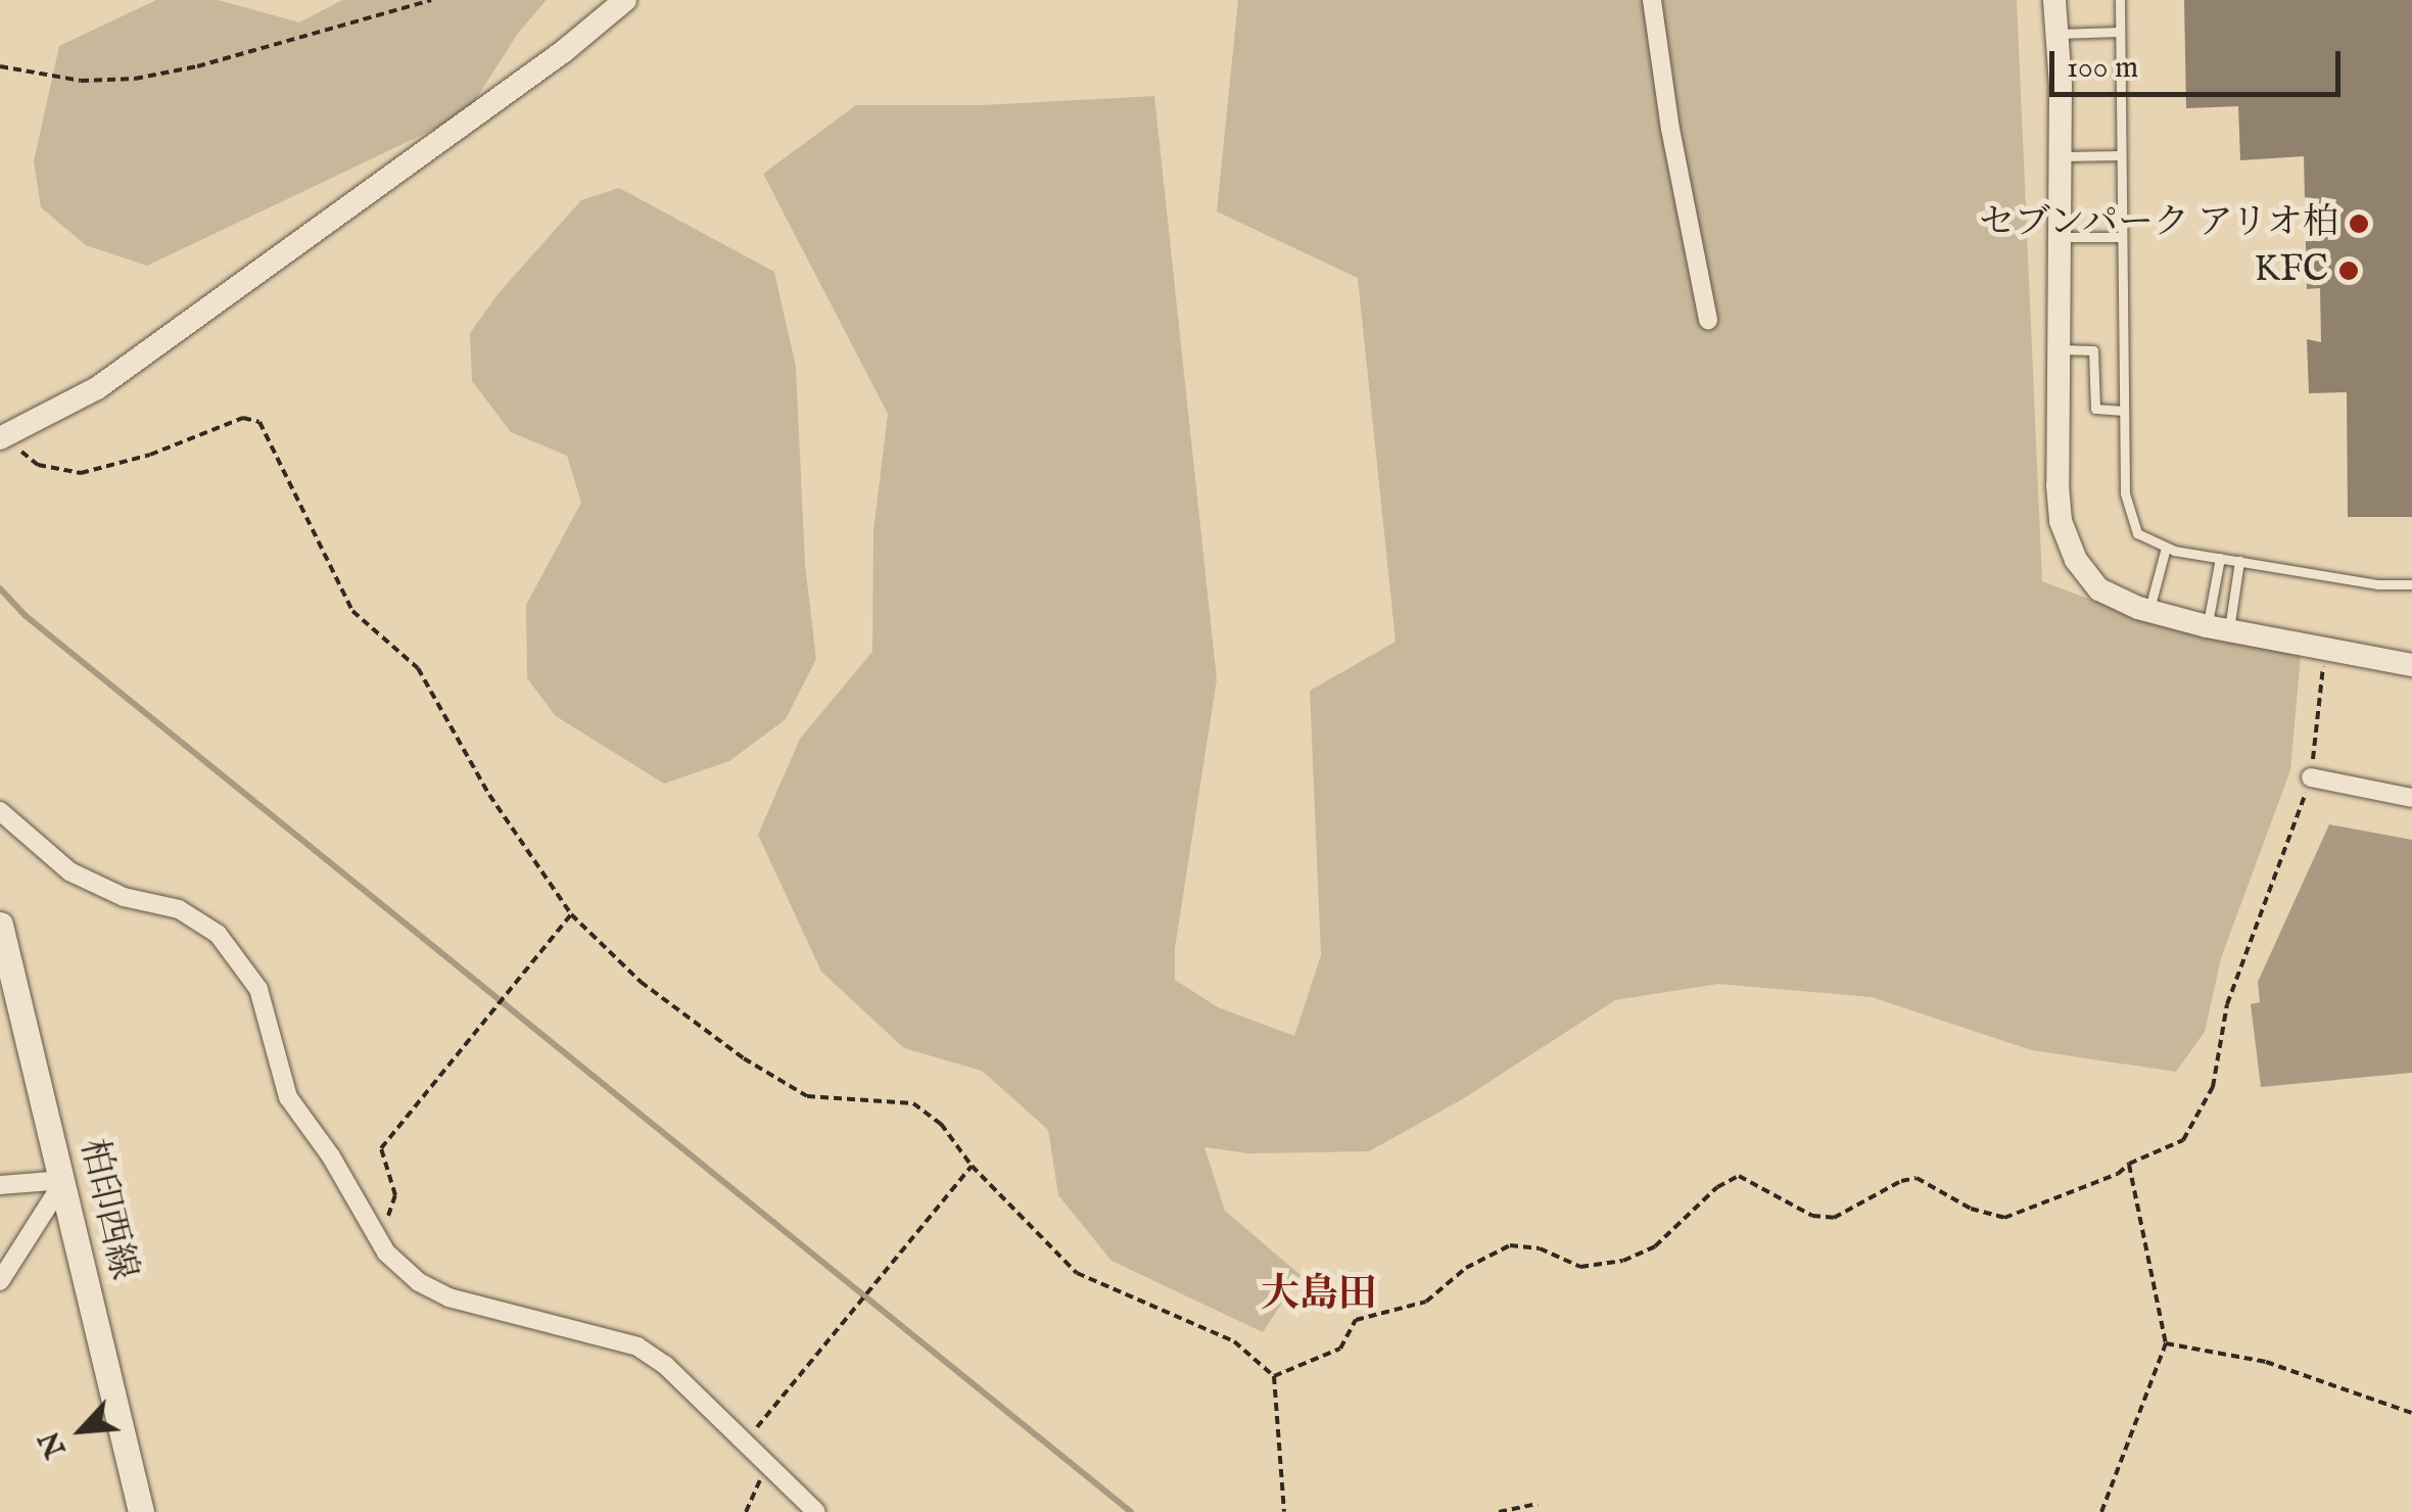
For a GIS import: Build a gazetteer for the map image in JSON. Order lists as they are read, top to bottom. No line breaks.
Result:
{"streets":{"main road":["柏印西線"]},"districts":["大島田"],"places":["セブンパーク アリオ柏","KFC"],"scale_bar":"100 m","north":"bottom left"}
